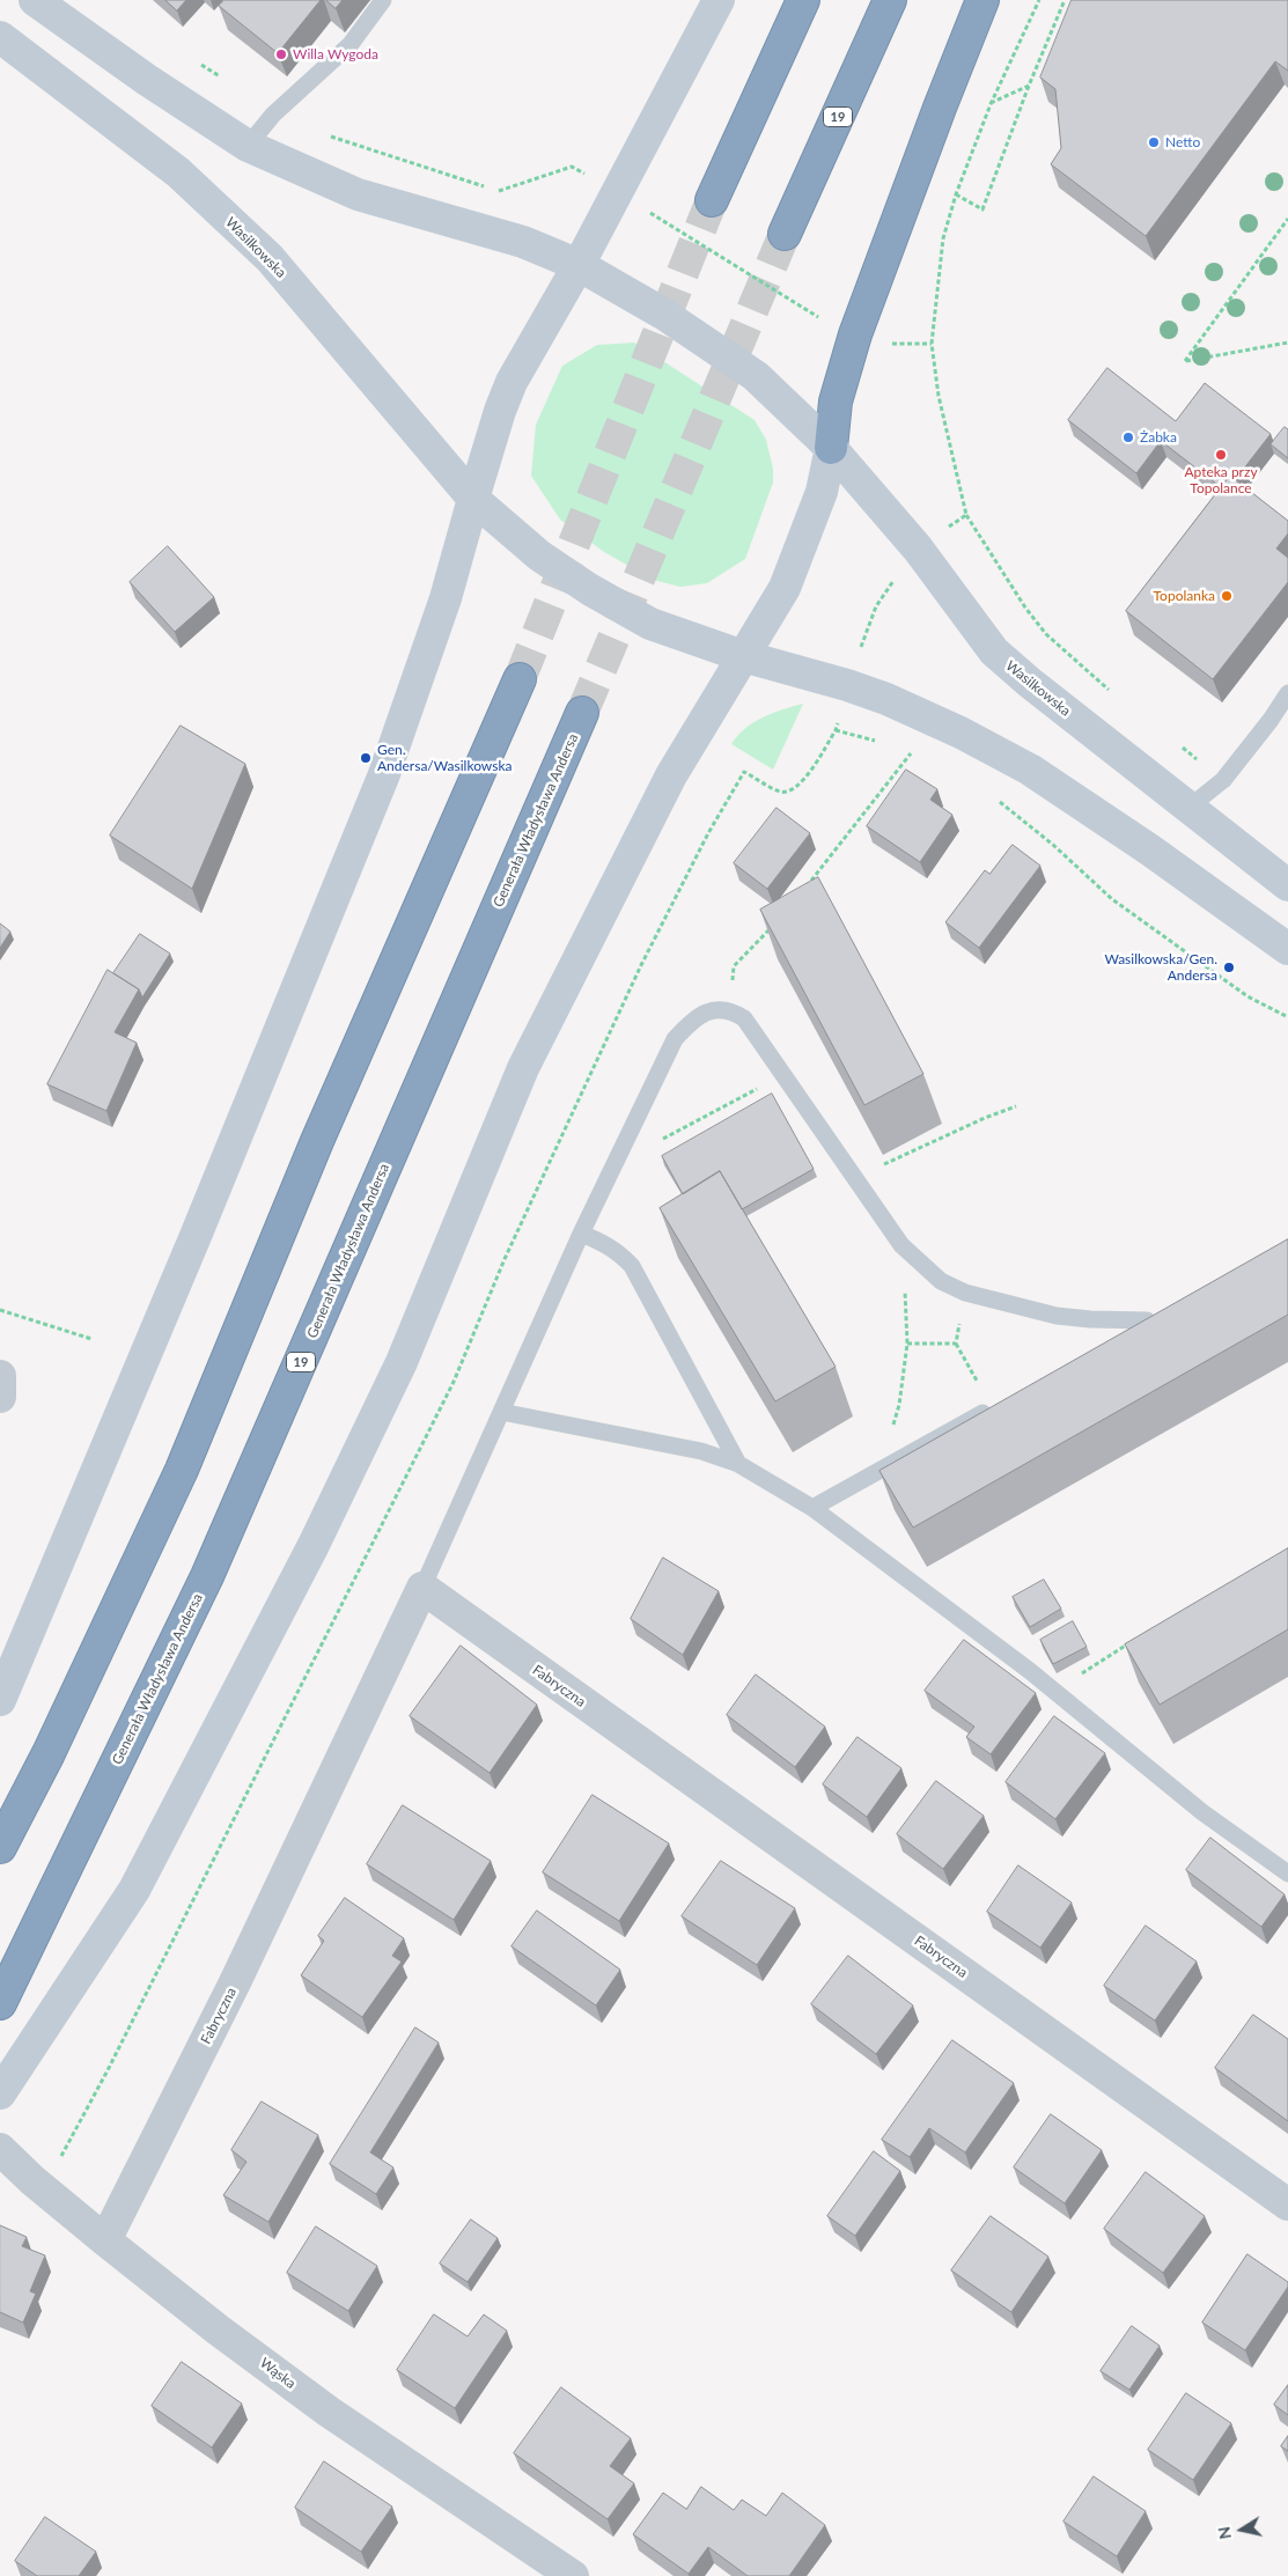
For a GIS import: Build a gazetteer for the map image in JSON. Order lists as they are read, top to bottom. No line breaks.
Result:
{"streets":{"highway":["19","Generała Władysława Andersa"],"main road":["Wasilkowska"],"street":["Fabryczna","Wąska"]},"crossings":[["Fabryczna","Wąska"]],"places":["Willa Wygoda","Netto","Żabka","Apteka przy Topolance","Topolanka","Gen. Andersa/Wasilkowska","Wasilkowska/Gen. Andersa"],"north":"left"}
